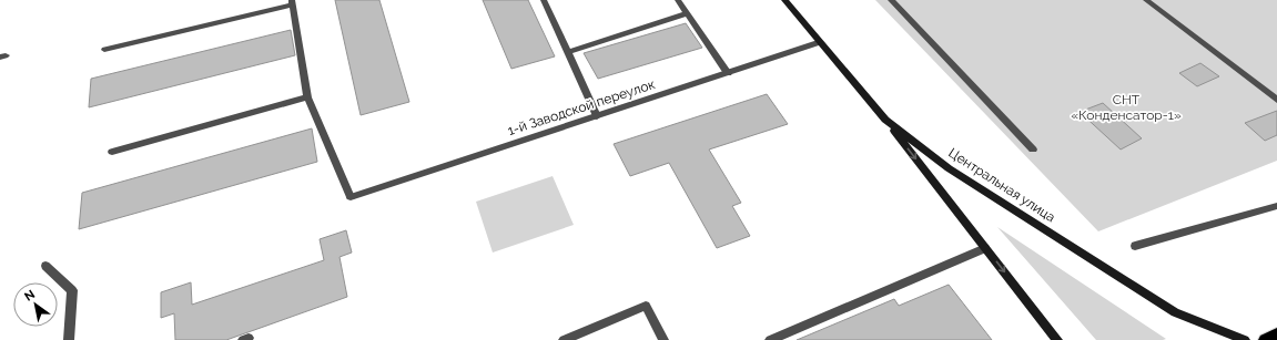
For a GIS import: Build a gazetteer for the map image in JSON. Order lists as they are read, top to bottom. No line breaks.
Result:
{"streets":{"street":["1-й Заводской переулок","Центральная улица"]},"crossings":[["1-й Заводской переулок","Центральная улица"]],"parks":["СНТ «Конденсатор-1»"],"north":"top left"}
